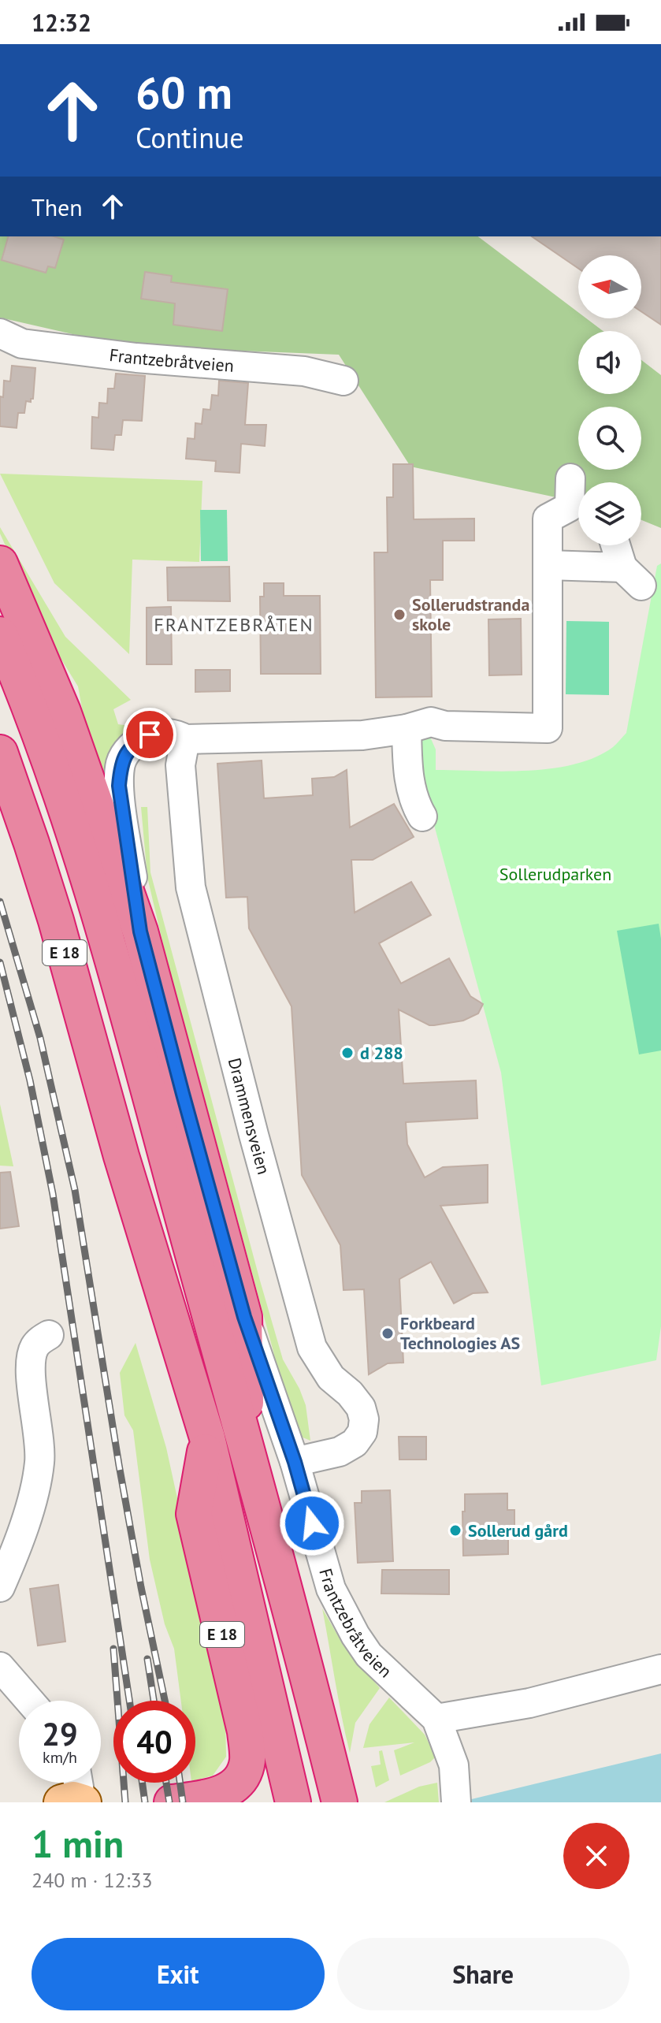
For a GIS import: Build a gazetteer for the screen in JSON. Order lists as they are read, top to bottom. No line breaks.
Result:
{"streets":{"highway":["E 18"],"street":["Frantzebråtveien","Drammensveien"]},"crossings":[["Frantzebråtveien","Drammensveien"]],"districts":["FRANTZEBRÅTEN"],"parks":["Sollerudparken"],"places":["Sollerudstranda skole","d 288","Forkbeard Technologies AS","Sollerud gård"],"north":"left","page":{"status":"12:32","turn":["60 m","Continue"],"then":"Then","speed":"29 km/h","limit":"40","heading":["1 min","240 m · 12:33"],"buttons":["Exit","Share"]}}
